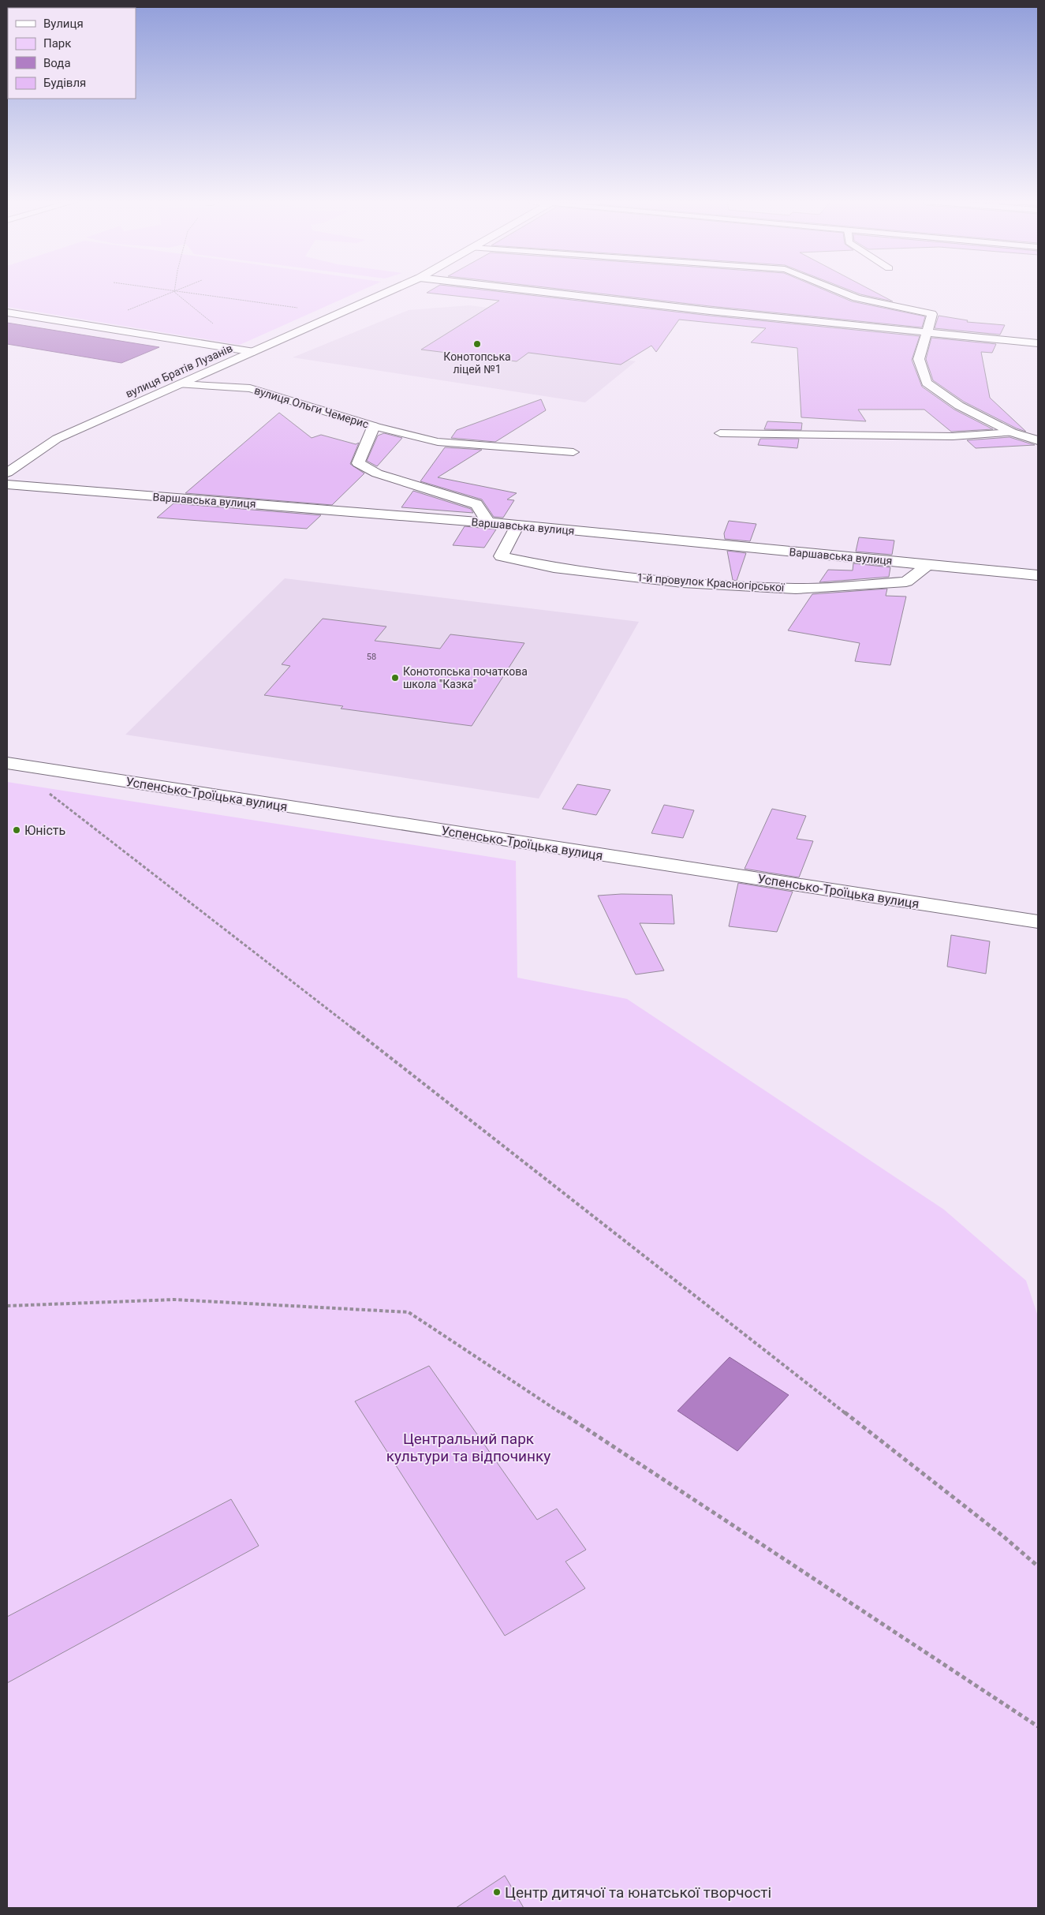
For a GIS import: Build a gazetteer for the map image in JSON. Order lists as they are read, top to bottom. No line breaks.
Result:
{"streets":{"street":["вулиця Братів Лузанів","вулиця Ольги Чемерис","Варшавська вулиця","1-й провулок Красногірської","Успенсько-Троїцька вулиця"]},"crossings":[["вулиця Братів Лузанів","вулиця Ольги Чемерис"],["вулиця Ольги Чемерис","Варшавська вулиця"],["Варшавська вулиця","1-й провулок Красногірської"]],"parks":["Центральний парк культури та відпочинку"],"places":["Конотопська ліцей №1","Конотопська початкова школа \"Казка\"","Юність","Центр дитячої та юнатської творчості"],"house_numbers":["58"],"legend":["Вулиця","Парк","Вода","Будівля"]}
